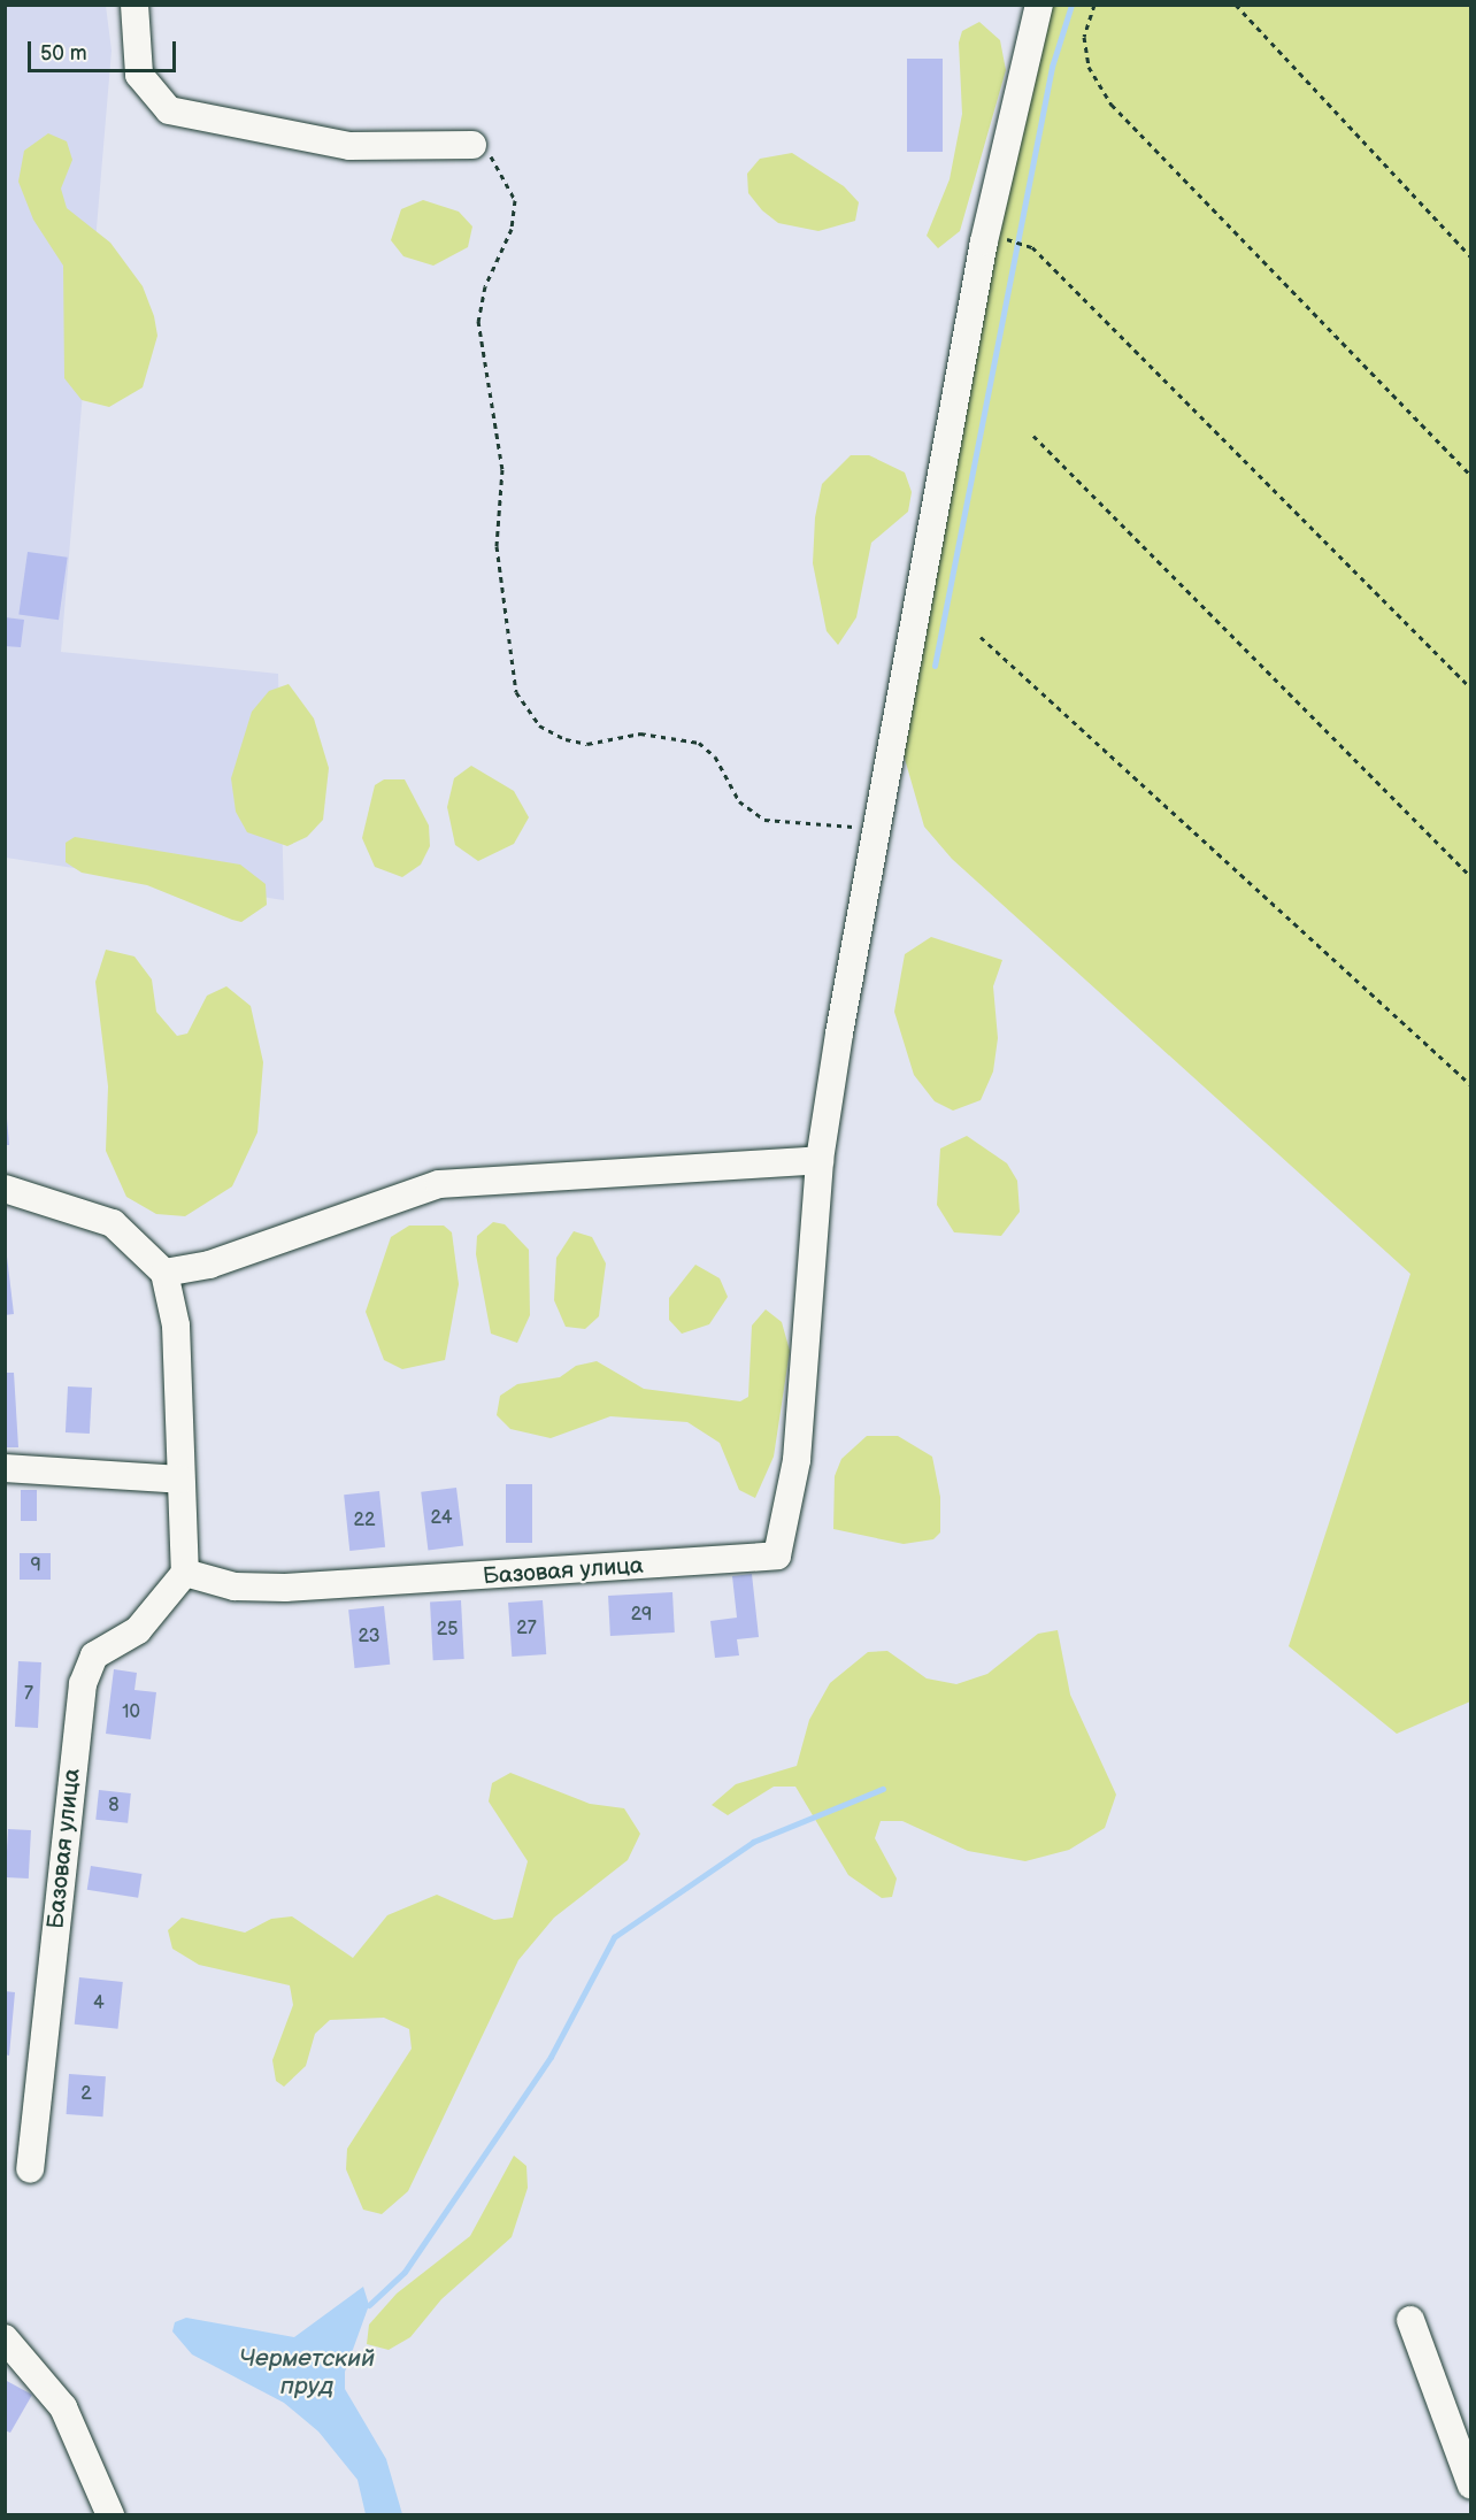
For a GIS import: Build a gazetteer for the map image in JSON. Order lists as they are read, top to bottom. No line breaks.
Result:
{"streets":{"street":["Базовая улица"]},"water":["Черметский пруд"],"house_numbers":["24","22","9","29","27","25","23","7","10","8","4","2"],"scale_bar":"50 m"}
